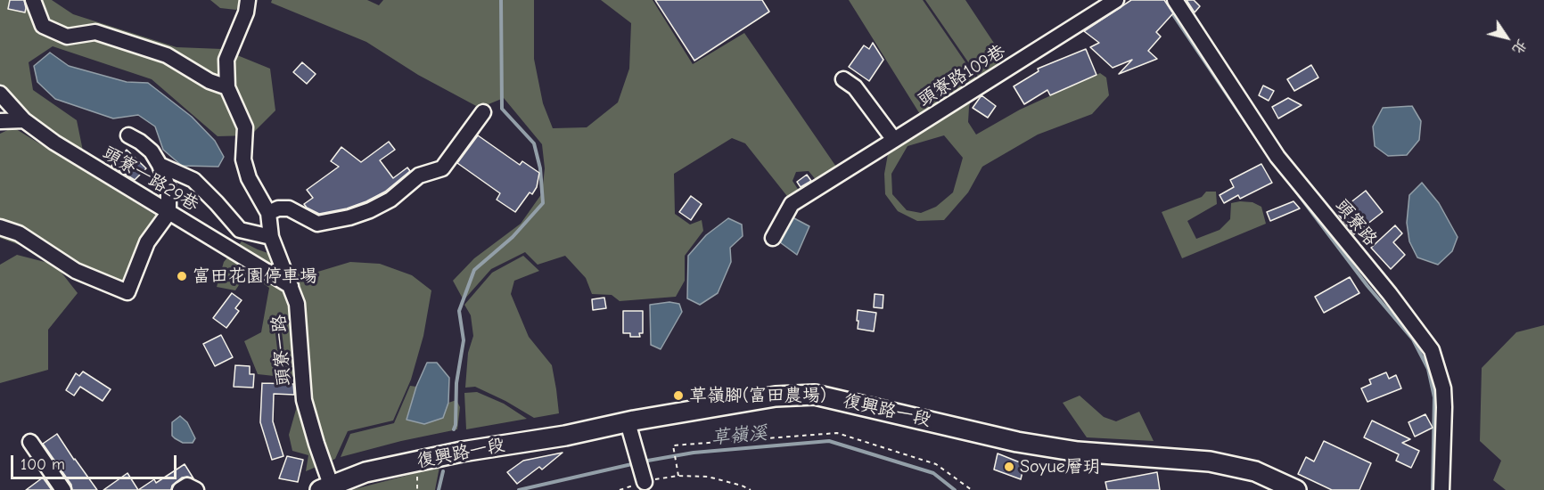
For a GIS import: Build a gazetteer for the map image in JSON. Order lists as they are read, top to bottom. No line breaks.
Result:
{"streets":{"main road":["復興路一段"],"street":["頭寮路109巷","頭寮一路29巷","頭寮路","頭寮一路"]},"crossings":[["頭寮一路29巷","頭寮一路"],["頭寮一路","復興路一段"]],"water":["草嶺溪"],"places":["富田花園停車場","草嶺腳(富田農場)","Soyue層玥"],"scale_bar":"100 m","north":"bottom right"}
